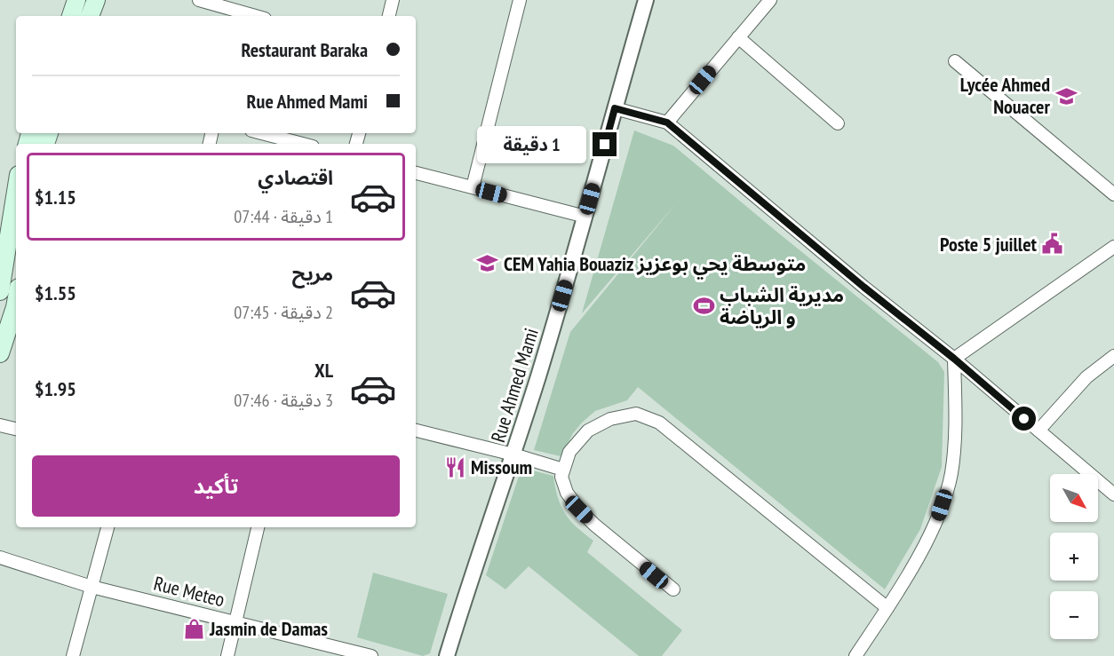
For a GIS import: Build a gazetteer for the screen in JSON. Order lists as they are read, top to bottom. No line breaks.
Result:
{"streets":{"street":["Rue Ahmed Mami","Rue Meteo"]},"places":{"school or university":["Lycée Ahmed Nouacer","CEM Yahia Bouaziz متوسطة يحي بوعزيز"],"public building":["Poste 5 juillet"],"sports":["مديرية الشباب و الرياضة"],"restaurant":["Missoum"],"shop":["Jasmin de Damas"]},"north":"bottom right","page":{"banner":["Restaurant Baraka","Rue Ahmed Mami"],"bubble":"1 دقيقة","list":[{"name":"اقتصادي","note":"1 دقيقة · 07:44","value":"$1.15"},{"name":"مريح","note":"2 دقيقة · 07:45","value":"$1.55"},{"name":"XL","note":"3 دقيقة · 07:46","value":"$1.95"}],"buttons":"تأكيد","map_buttons":["+","−"]}}
